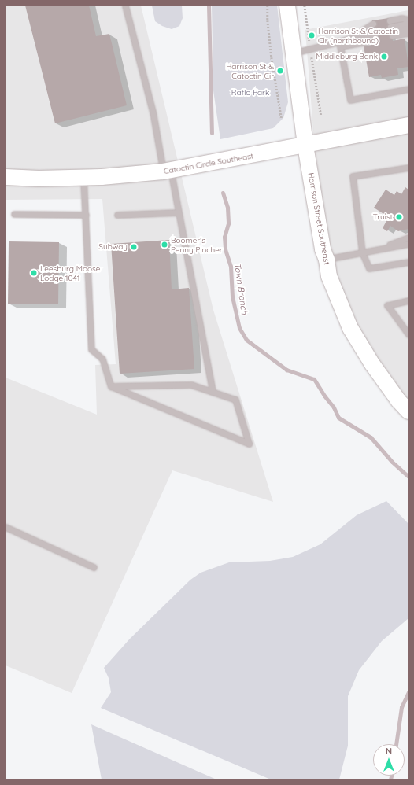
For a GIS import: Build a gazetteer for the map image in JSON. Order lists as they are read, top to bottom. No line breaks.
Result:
{"streets":{"street":["Catoctin Circle Southeast","Harrison Street Southeast"]},"crossings":[["Catoctin Circle Southeast","Harrison Street Southeast"]],"water":["Town Branch"],"parks":["Raflo Park"],"places":["Harrison St & Catoctin Cir (northbound)","Middleburg Bank","Harrison St & Catoctin Cir","Truist","Boomer's Penny Pincher","Subway","Leesburg Moose Lodge 1041"],"north":"top"}
